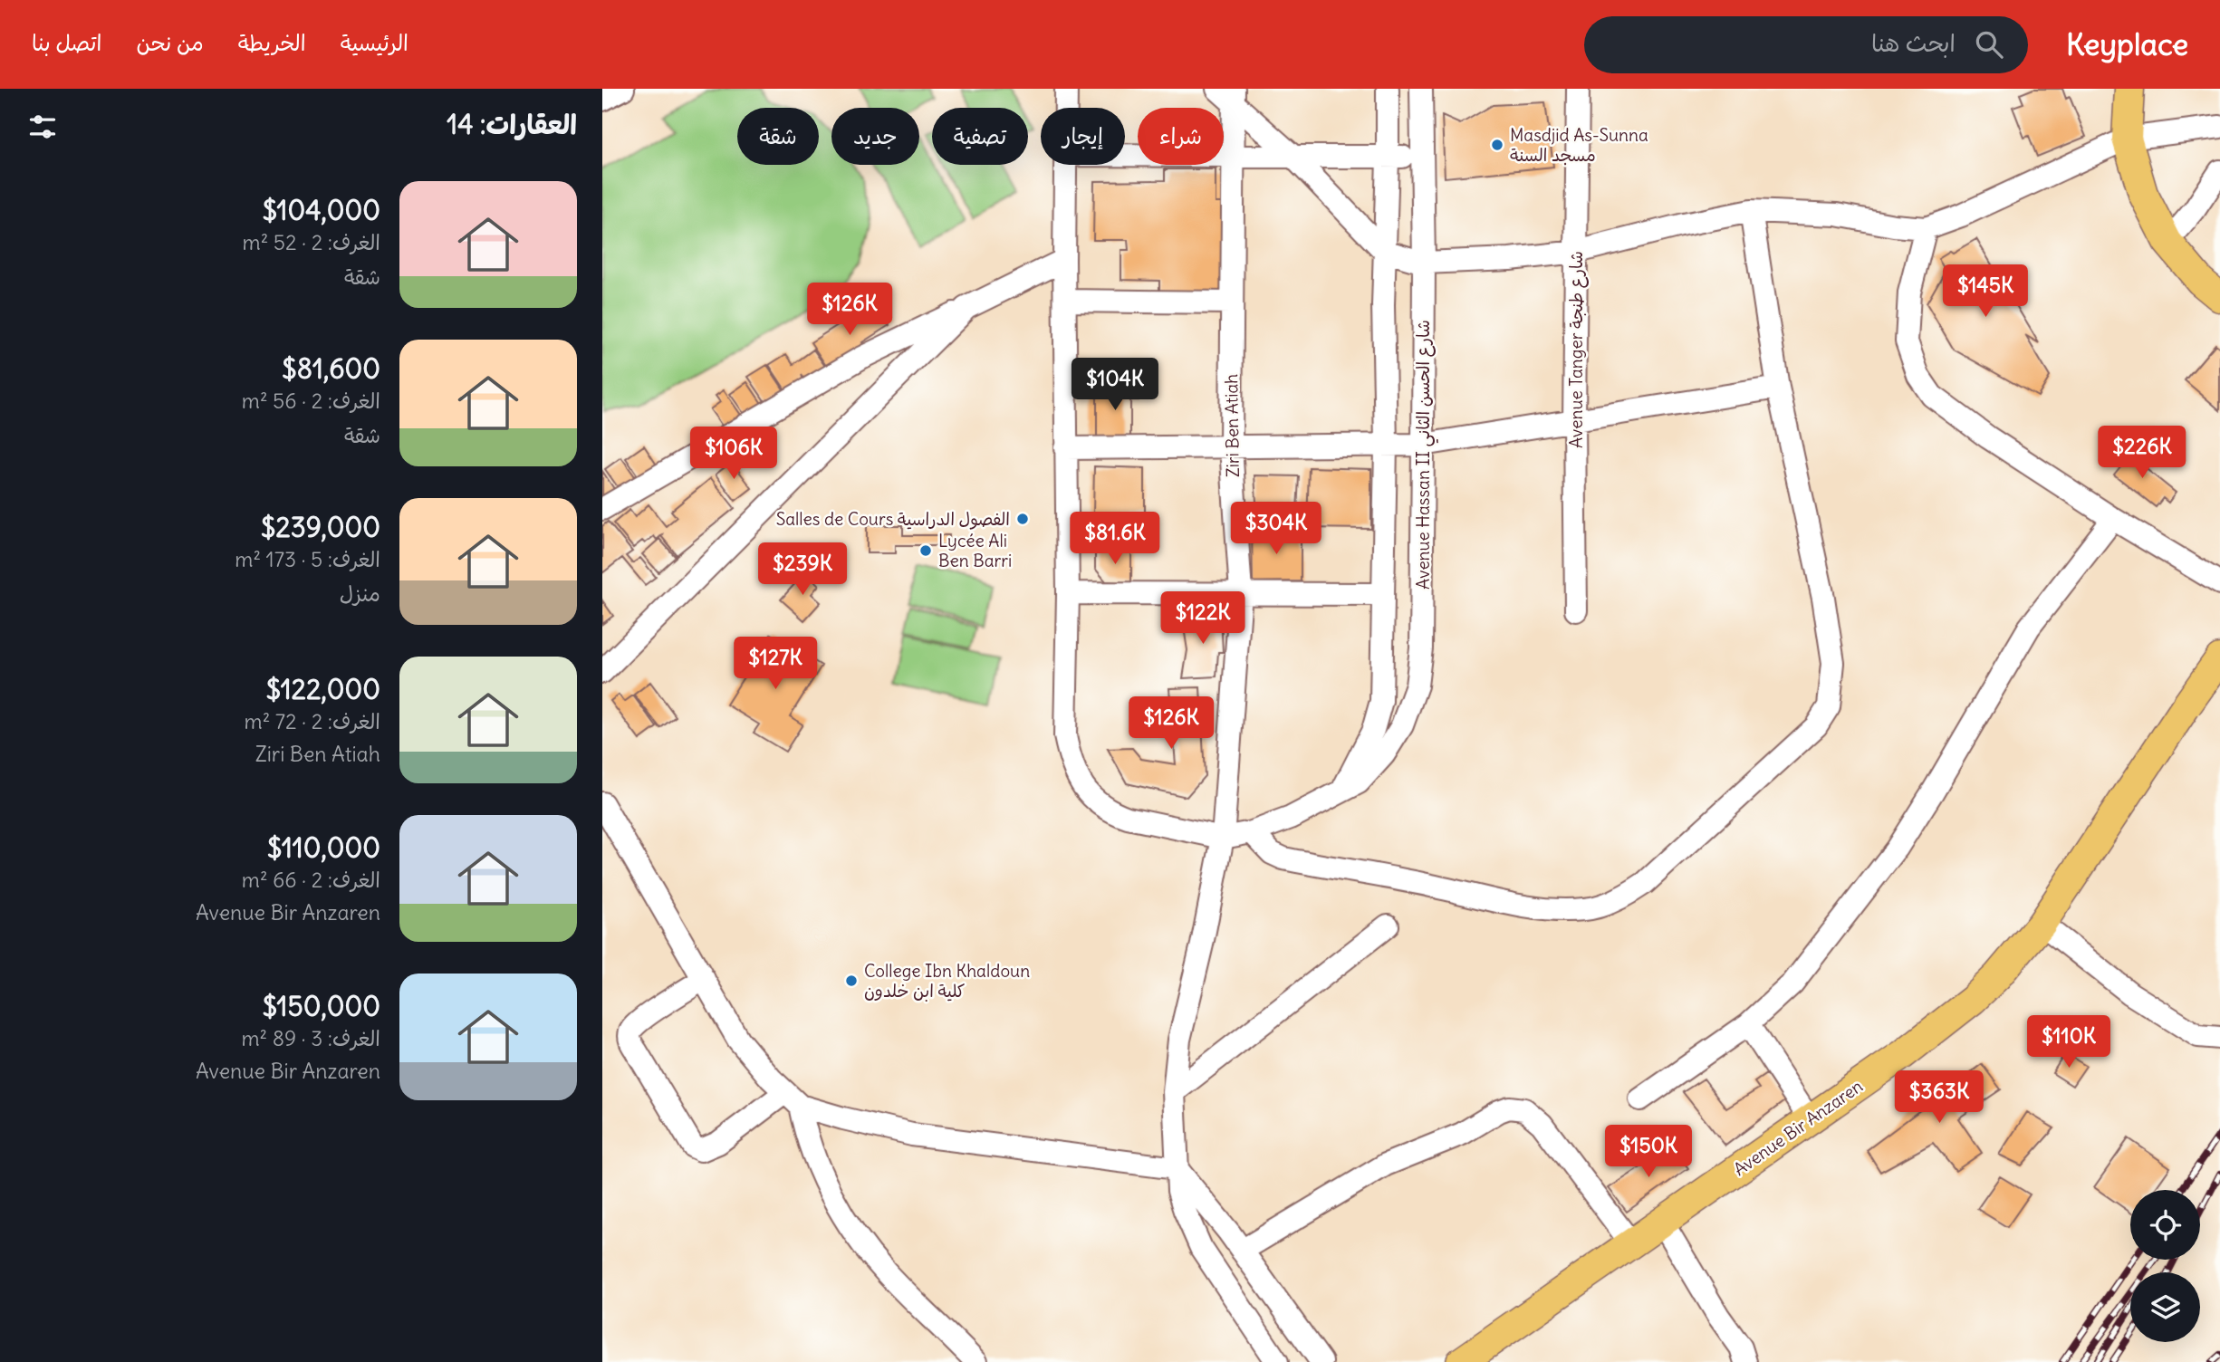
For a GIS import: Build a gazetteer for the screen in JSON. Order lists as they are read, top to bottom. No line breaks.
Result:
{"streets":{"main road":["Avenue Bir Anzaren"],"street":["Avenue Tanger شارع طنجة","Ziri Ben Atiah","Avenue Hassan II شارع الحسن الثاني"]},"crossings":[["Ziri Ben Atiah","Avenue Hassan II شارع الحسن الثاني"]],"places":["Masdjid As-Sunna مسجد السنة","Salles de Cours الفصول الدراسية","Lycée Ali Ben Barri","College Ibn Khaldoun كلية ابن خلدون"],"page":{"header":"Keyplace","search":"ابحث هنا","nav":["الرئيسية","الخريطة","من نحن","اتصل بنا"],"heading":"العقارات: 14","chip":["شراء","إيجار","تصفية","جديد","شقة"],"list":[{"name":"$104,000","note":"الغرف: 2 · 52 m² · شقة"},{"name":"$81,600","note":"الغرف: 2 · 56 m² · شقة"},{"name":"$239,000","note":"الغرف: 5 · 173 m² · منزل"},{"name":"$122,000","note":"الغرف: 2 · 72 m² · Ziri Ben Atiah"},{"name":"$110,000","note":"الغرف: 2 · 66 m² · Avenue Bir Anzaren"},{"name":"$150,000","note":"الغرف: 3 · 89 m² · Avenue Bir Anzaren"}],"price":["$145K","$126K","$104K","$226K","$106K","$304K","$81.6K","$239K","$122K","$127K","$126K","$110K","$363K","$150K"]}}
